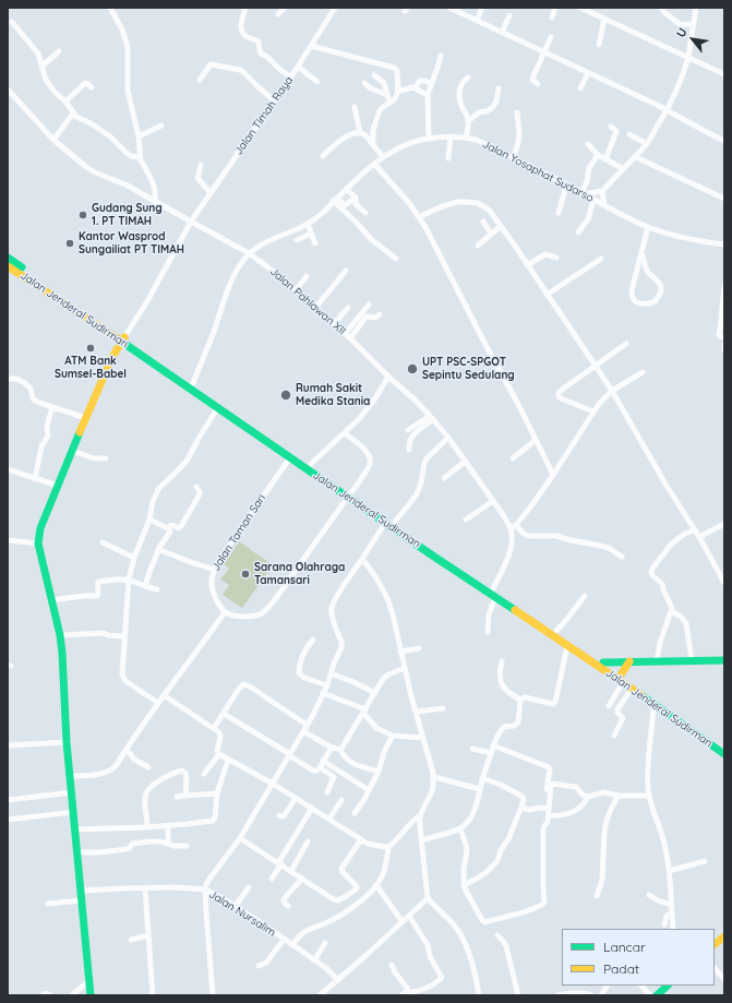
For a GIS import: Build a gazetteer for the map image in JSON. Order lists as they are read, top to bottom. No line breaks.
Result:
{"streets":{"main road":["Jalan Jenderal Sudirman"],"street":["Jalan Timah Raya","Jalan Yosaphat Sudarso","Jalan Pahlawan XII","Jalan Taman Sari","Jalan Nursalim"]},"crossings":[["Jalan Timah Raya","Jalan Pahlawan XII"],["Jalan Timah Raya","Jalan Jenderal Sudirman"],["Jalan Yosaphat Sudarso","Jalan Pahlawan XII"],["Jalan Jenderal Sudirman","Jalan Taman Sari"]],"places":["Gudang Sung 1. PT TIMAH","Kantor Wasprod Sungailiat PT TIMAH","ATM Bank Sumsel-Babel","UPT PSC-SPGOT Sepintu Sedulang","Rumah Sakit Medika Stania","Sarana Olahraga Tamansari"],"legend":["Lancar","Padat"],"north":"top left"}
